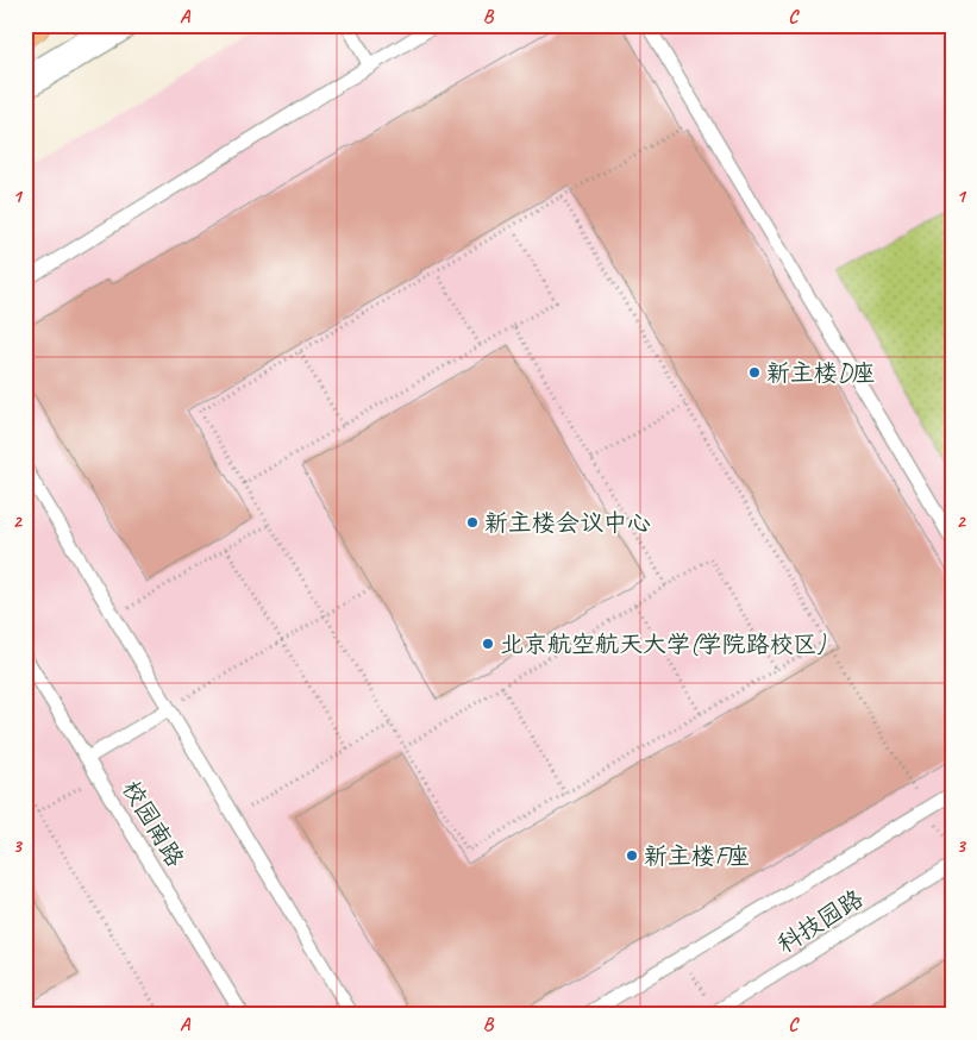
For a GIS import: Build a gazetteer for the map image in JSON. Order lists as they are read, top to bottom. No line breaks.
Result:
{"streets":{"lane":["校园南路","科技园路"]},"places":["新主楼D座","新主楼会议中心","北京航空航天大学(学院路校区)","新主楼F座"],"grid":{"columns":["A","B","C"],"rows":["1","2","3"]}}
